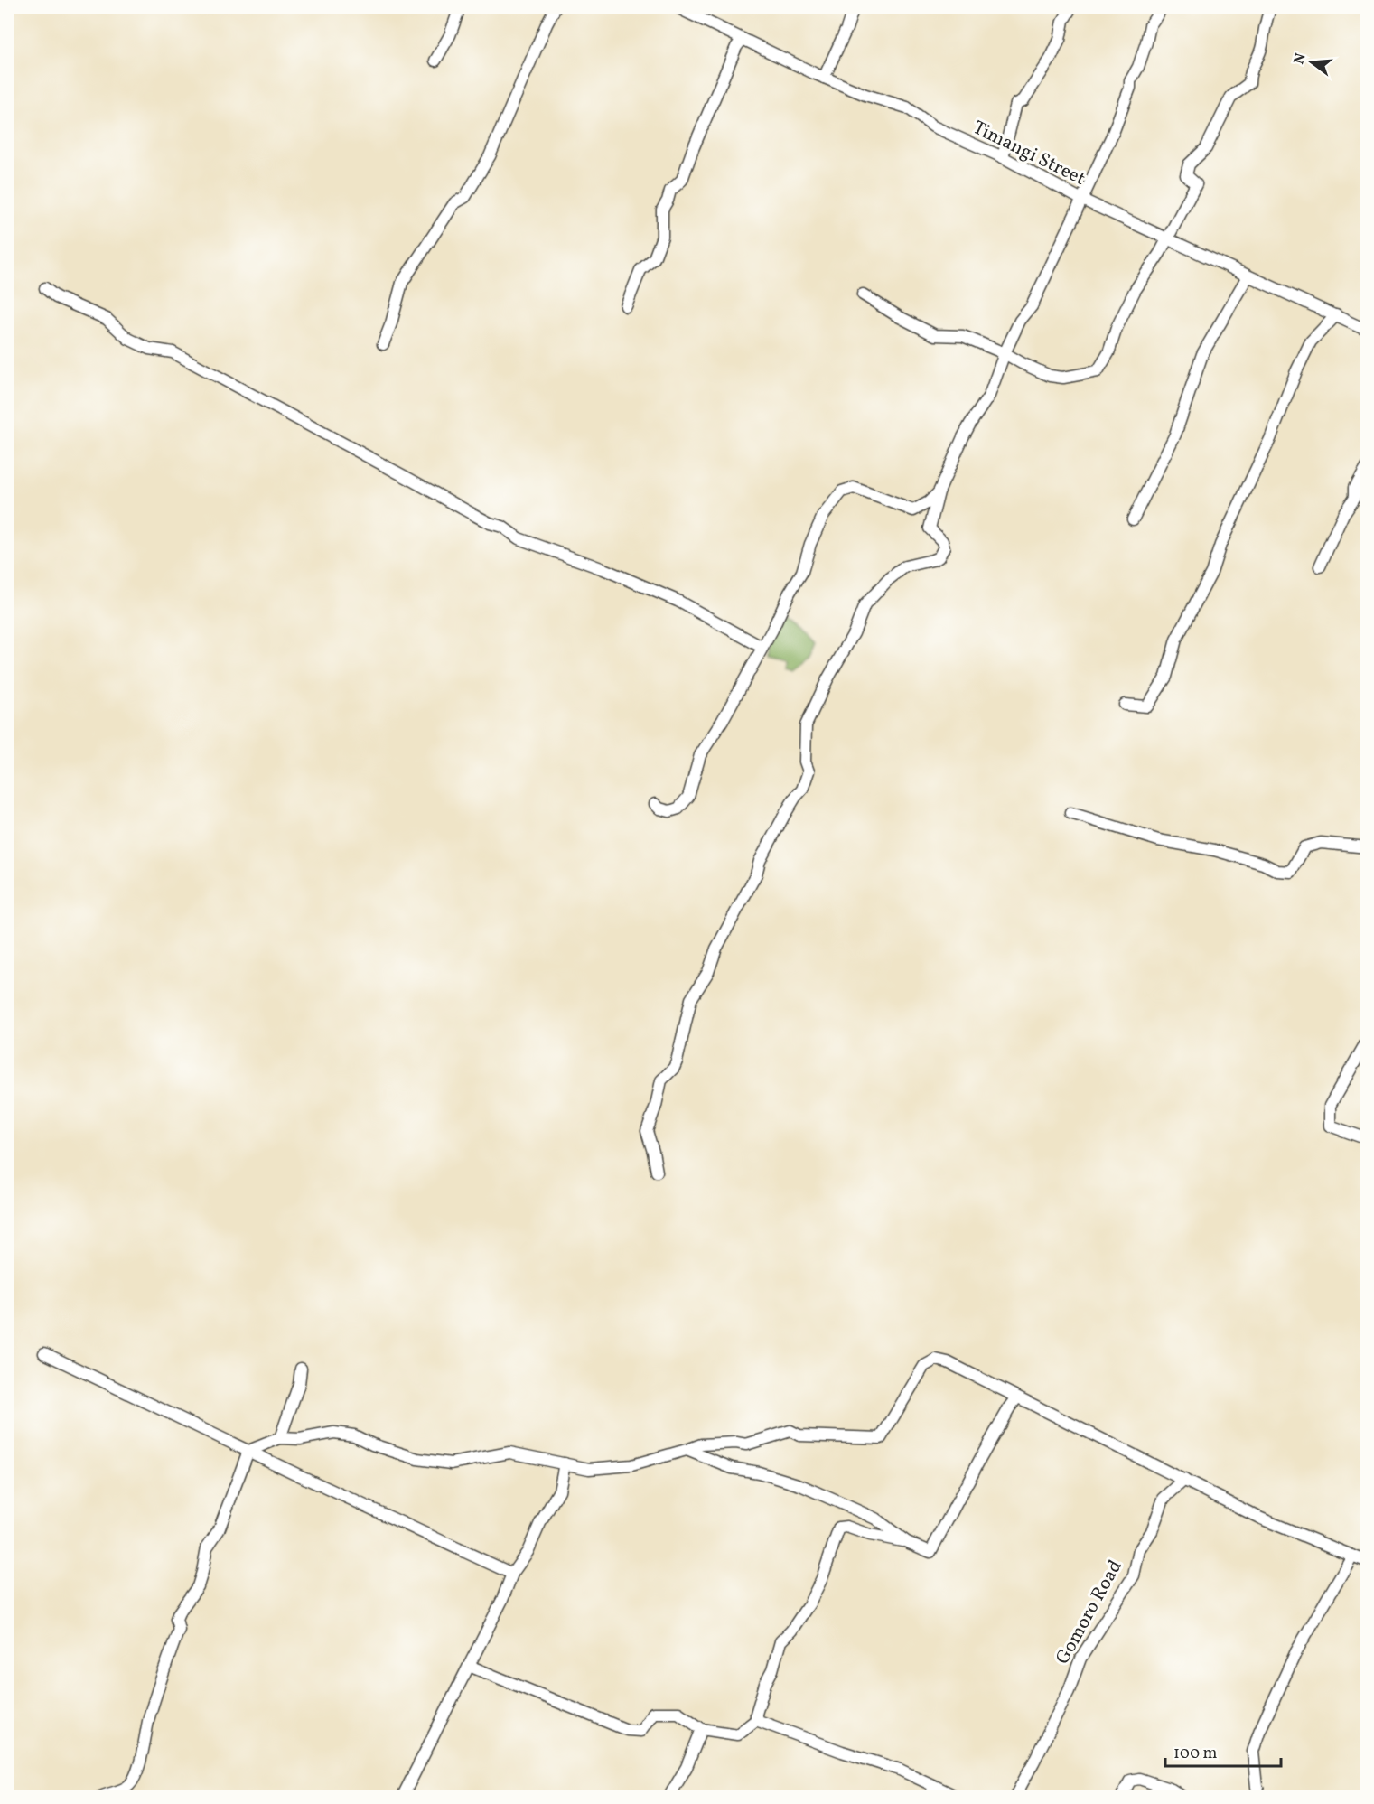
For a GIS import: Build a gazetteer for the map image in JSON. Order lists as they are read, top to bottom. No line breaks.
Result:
{"streets":{"street":["Timangi Street","Gomoro Road"]},"scale_bar":"100 m","north":"left"}
